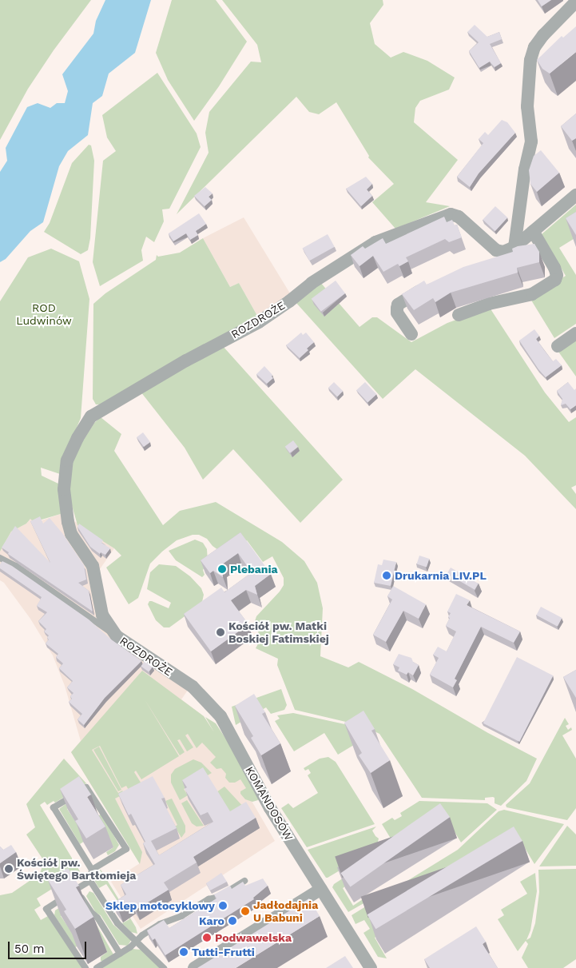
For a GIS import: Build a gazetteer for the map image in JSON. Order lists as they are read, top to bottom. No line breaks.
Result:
{"streets":{"street":["ROZDROŻE","KOMANDOSÓW"]},"crossings":[["ROZDROŻE","KOMANDOSÓW"]],"parks":["ROD Ludwinów"],"places":["Plebania","Drukarnia LIV.PL","Kościół pw. Matki Boskiej Fatimskiej","Kościół pw. Świętego Bartłomieja","Sklep motocyklowy","Jadłodajnia U Babuni","Karo","Podwawelska","Tutti-Frutti"],"scale_bar":"50 m"}
